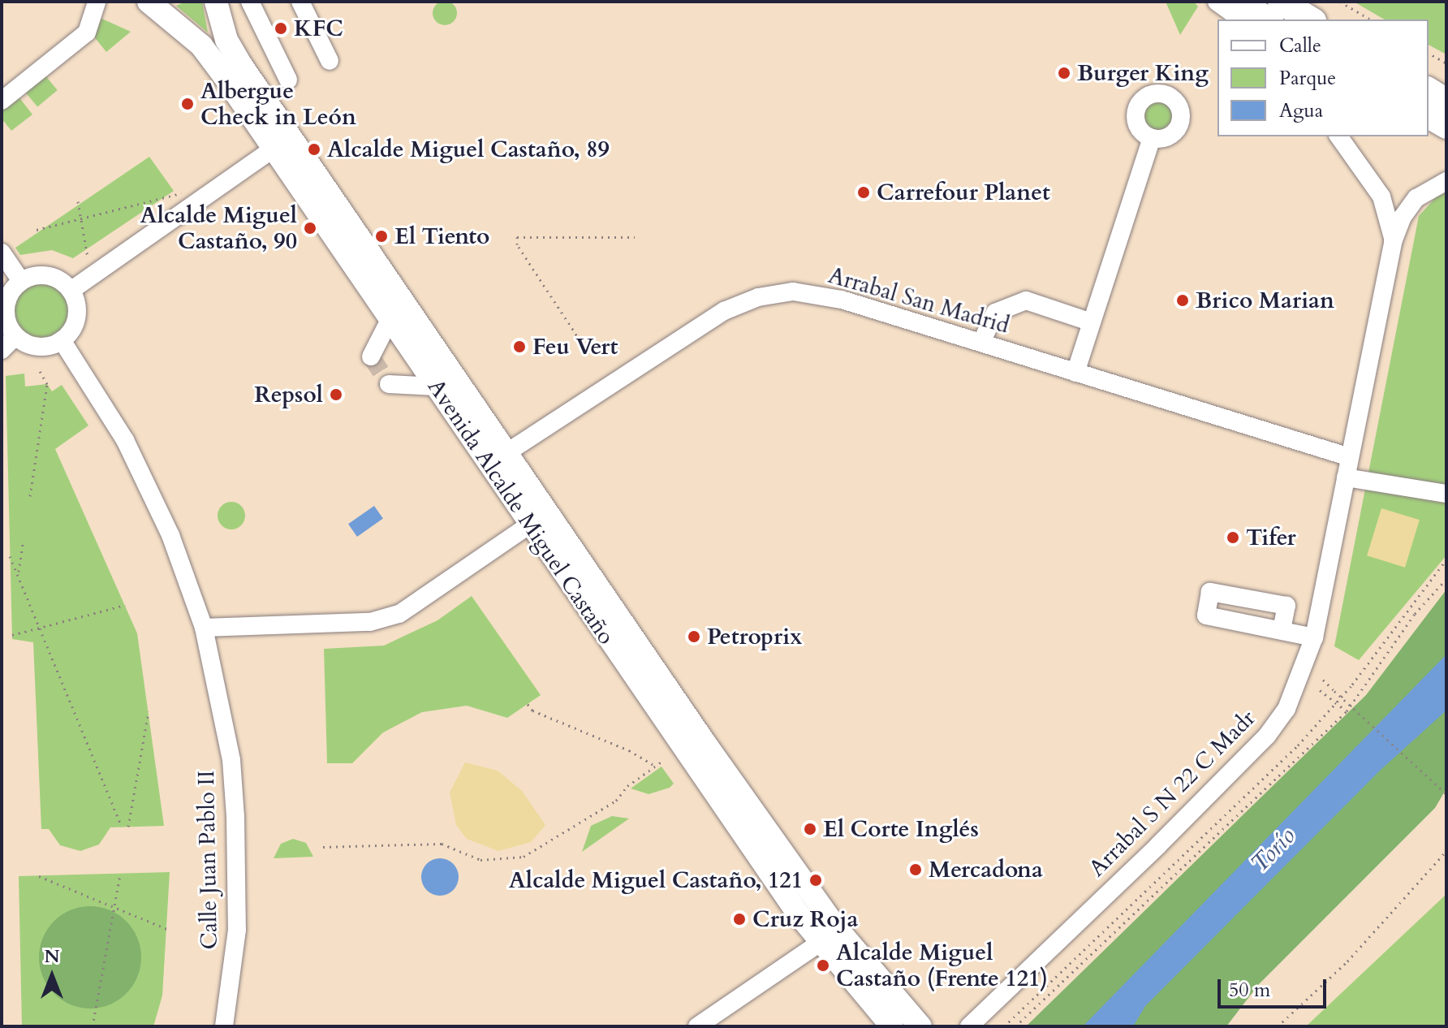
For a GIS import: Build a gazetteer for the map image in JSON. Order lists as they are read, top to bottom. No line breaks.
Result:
{"streets":{"main road":["Avenida Alcalde Miguel Castaño"],"street":["Arrabal San Madrid","Arrabal S N 22 C Madr","Calle Juan Pablo II"]},"crossings":[["Arrabal San Madrid","Avenida Alcalde Miguel Castaño"],["Arrabal San Madrid","Arrabal S N 22 C Madr"]],"water":["Torío"],"places":["KFC","Burger King","Albergue Check in León","Alcalde Miguel Castaño, 89","Carrefour Planet","Alcalde Miguel Castaño, 90","El Tiento","Brico Marian","Feu Vert","Repsol","Tifer","Petroprix","El Corte Inglés","Mercadona","Alcalde Miguel Castaño, 121","Cruz Roja","Alcalde Miguel Castaño (Frente 121)"],"legend":["Calle","Parque","Agua"],"scale_bar":"50 m","north":"top"}
